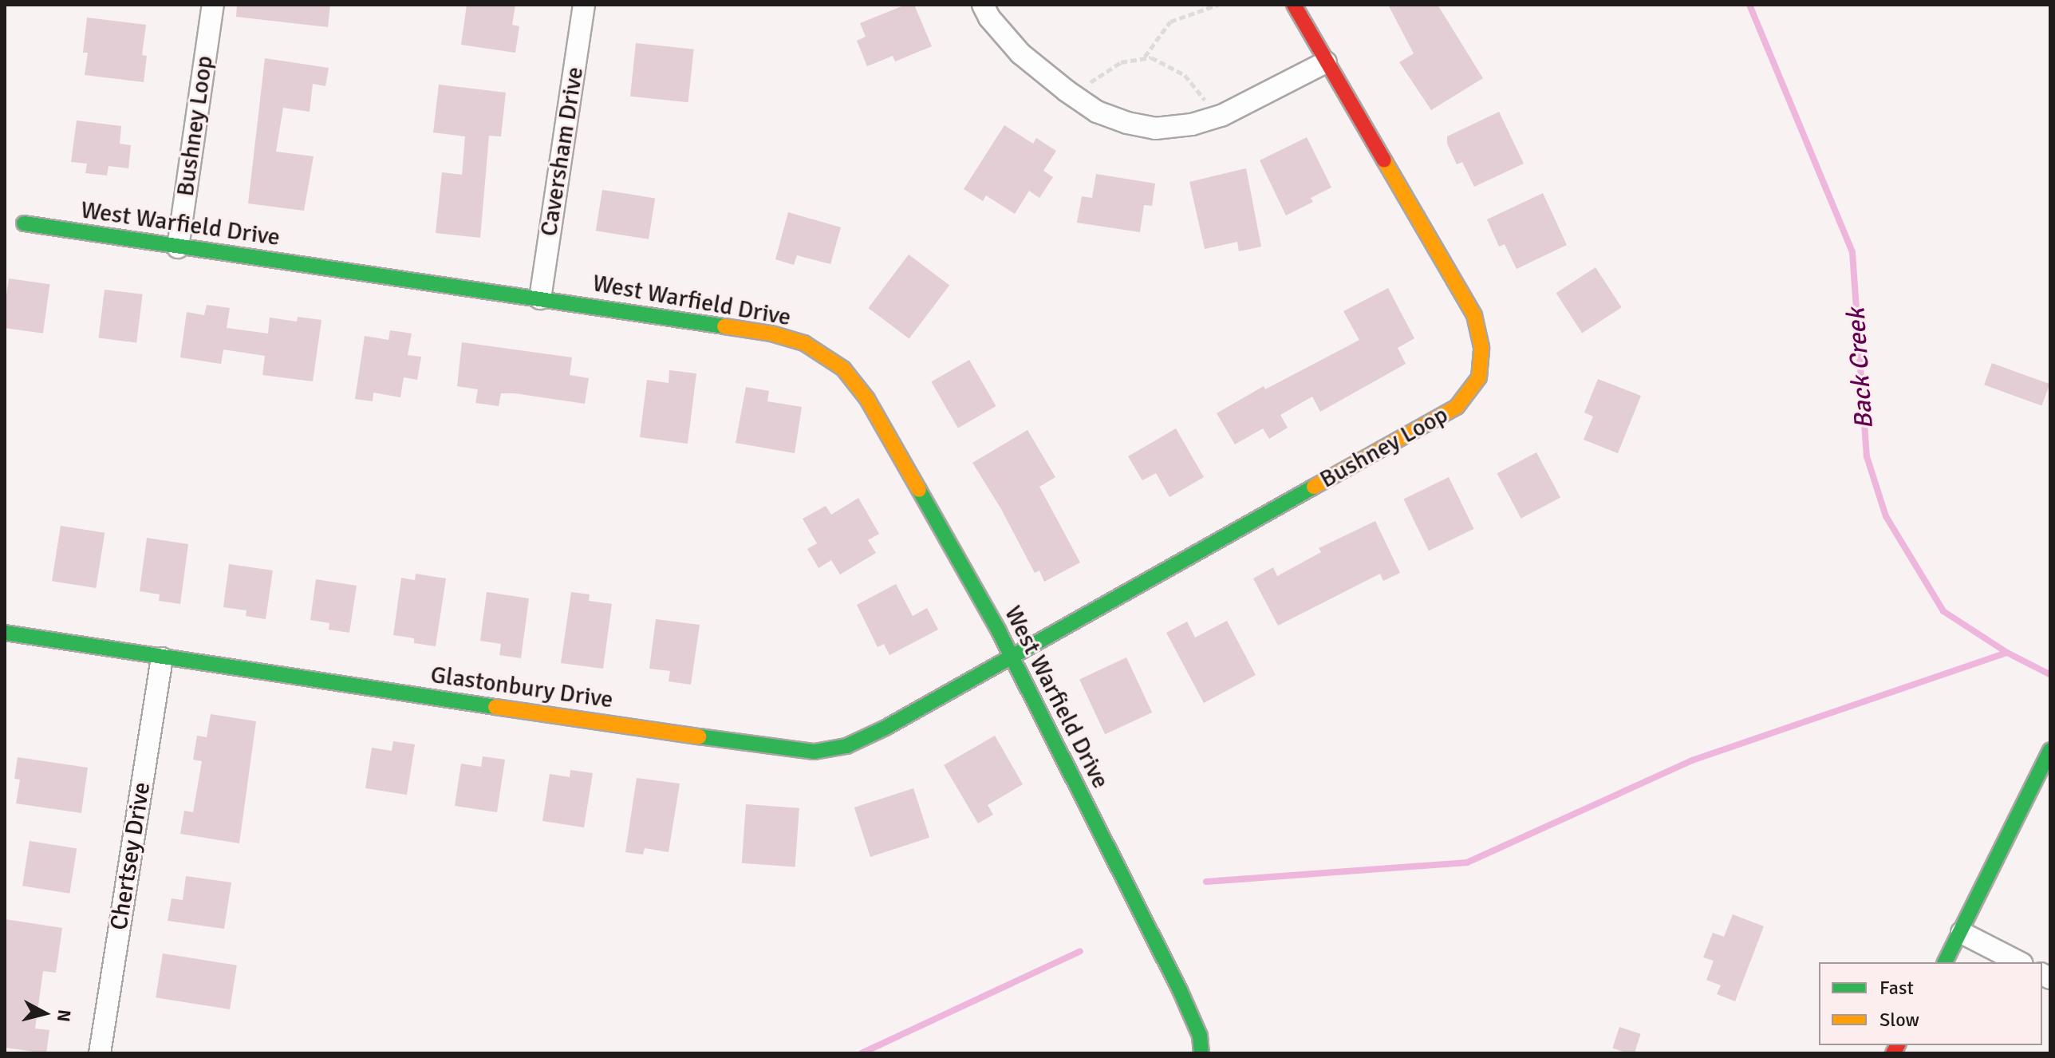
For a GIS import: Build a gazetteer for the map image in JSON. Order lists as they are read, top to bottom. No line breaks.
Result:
{"streets":{"street":["Bushney Loop","Caversham Drive","West Warfield Drive","Glastonbury Drive","Chertsey Drive"]},"crossings":[["Bushney Loop","West Warfield Drive"],["Bushney Loop","Glastonbury Drive"],["Caversham Drive","West Warfield Drive"],["West Warfield Drive","Glastonbury Drive"],["Glastonbury Drive","Chertsey Drive"]],"water":["Back Creek"],"legend":["Fast","Slow"],"north":"right"}
